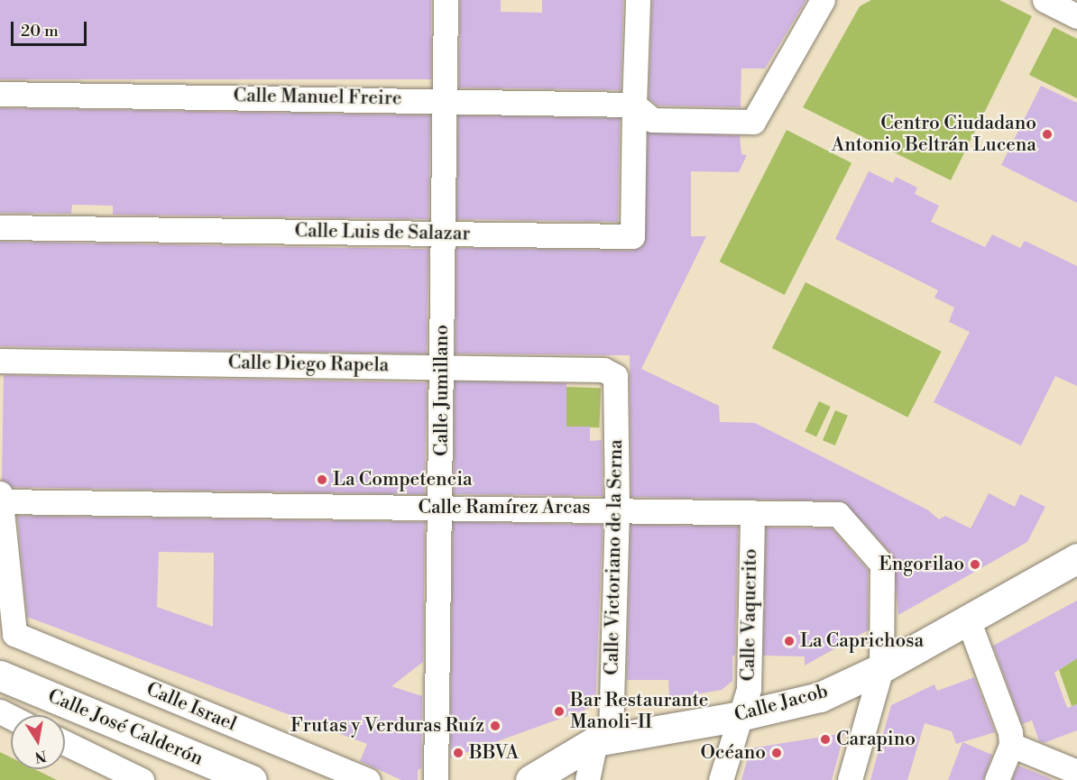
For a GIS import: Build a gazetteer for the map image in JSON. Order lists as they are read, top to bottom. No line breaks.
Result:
{"streets":{"street":["Calle Manuel Freire","Calle Luis de Salazar","Calle Diego Rapela","Calle Jumillano","Calle Ramírez Arcas","Calle Victoriano de la Serna","Calle Vaquerito","Calle Jacob","Calle Israel","Calle José Calderón"]},"crossings":[["Calle Manuel Freire","Calle Luis de Salazar"],["Calle Manuel Freire","Calle Jumillano"],["Calle Luis de Salazar","Calle Jumillano"],["Calle Diego Rapela","Calle Jumillano"],["Calle Diego Rapela","Calle Victoriano de la Serna"],["Calle Jumillano","Calle Ramírez Arcas"],["Calle Ramírez Arcas","Calle Victoriano de la Serna"],["Calle Ramírez Arcas","Calle Vaquerito"],["Calle Ramírez Arcas","Calle Jacob"],["Calle Ramírez Arcas","Calle Israel"],["Calle Victoriano de la Serna","Calle Jacob"],["Calle Vaquerito","Calle Jacob"]],"places":["Centro Ciudadano Antonio Beltrán Lucena","La Competencia","Engorilao","La Caprichosa","Bar Restaurante Manoli-II","Frutas y Verduras Ruíz","Carapino","BBVA","Océano"],"scale_bar":"20 m","north":"bottom"}
